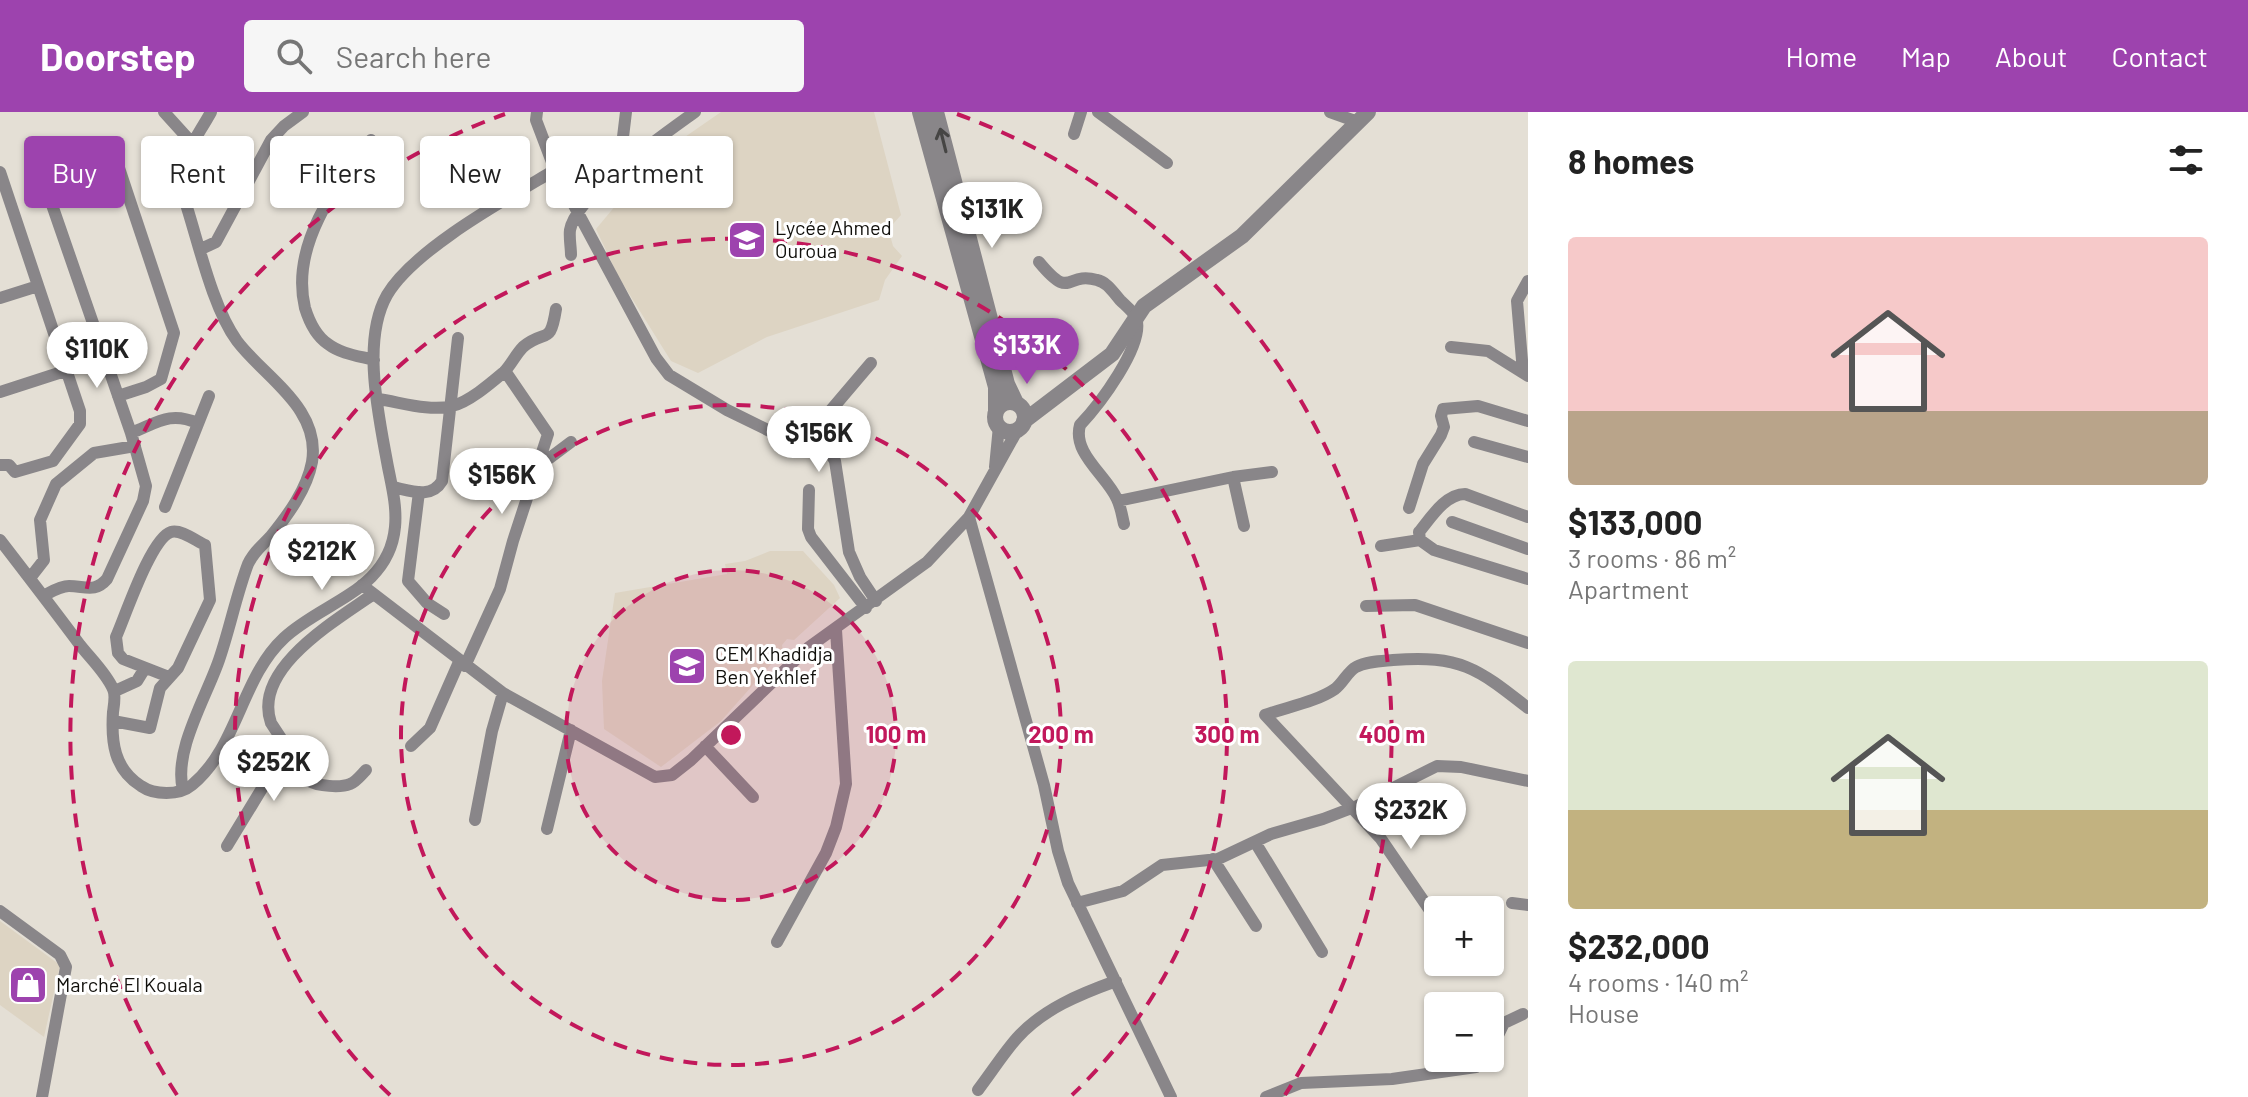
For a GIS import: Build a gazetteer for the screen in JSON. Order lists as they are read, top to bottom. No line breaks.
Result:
{"places":{"school or university":["Lycée Ahmed Ouroua","CEM Khadidja Ben Yekhlef"],"shop":["Marché El Kouala"]},"page":{"header":"Doorstep","search":"Search here","nav":["Home","Map","About","Contact"],"heading":"8 homes","chip":["Buy","Rent","Filters","New","Apartment"],"price":["$131K","$133K","$110K","$156K","$156K","$212K","$252K","$232K"],"list":[{"name":"$133,000","note":"3 rooms · 86 m² · Apartment"},{"name":"$232,000","note":"4 rooms · 140 m² · House"}],"map_buttons":["+","−"]},"rings":["100 m","200 m","300 m","400 m"]}
